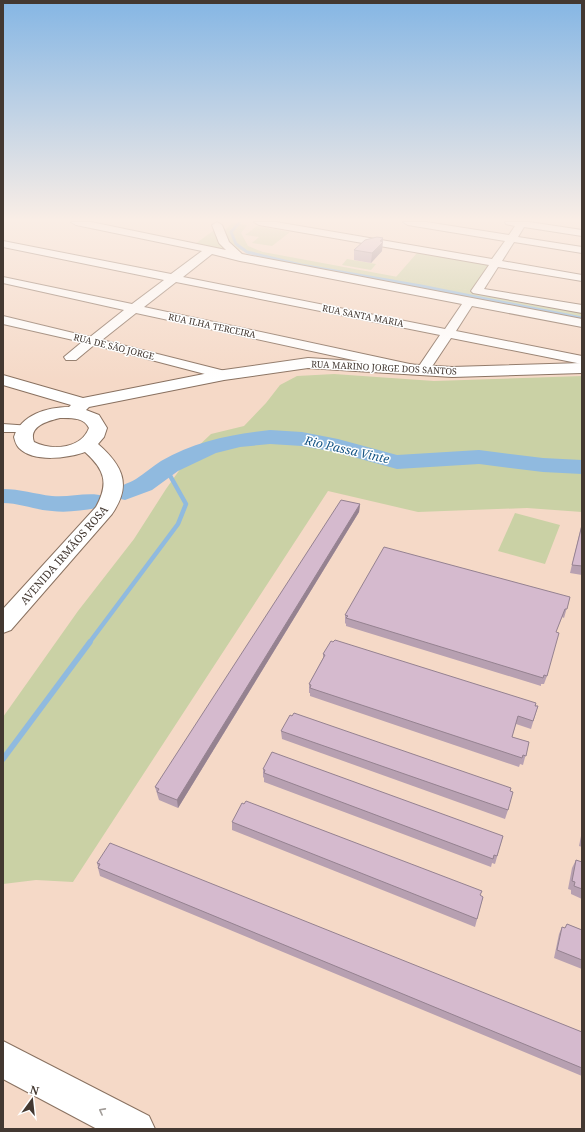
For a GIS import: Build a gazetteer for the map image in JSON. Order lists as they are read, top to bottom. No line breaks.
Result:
{"streets":{"street":["RUA SANTA MARIA","RUA ILHA TERCEIRA","RUA DE SÃO JORGE","RUA MARINO JORGE DOS SANTOS","AVENIDA IRMÃOS ROSA"]},"crossings":[["RUA ILHA TERCEIRA","RUA MARINO JORGE DOS SANTOS"],["RUA DE SÃO JORGE","RUA MARINO JORGE DOS SANTOS"]],"water":["Rio Passa Vinte"],"north":"top"}
